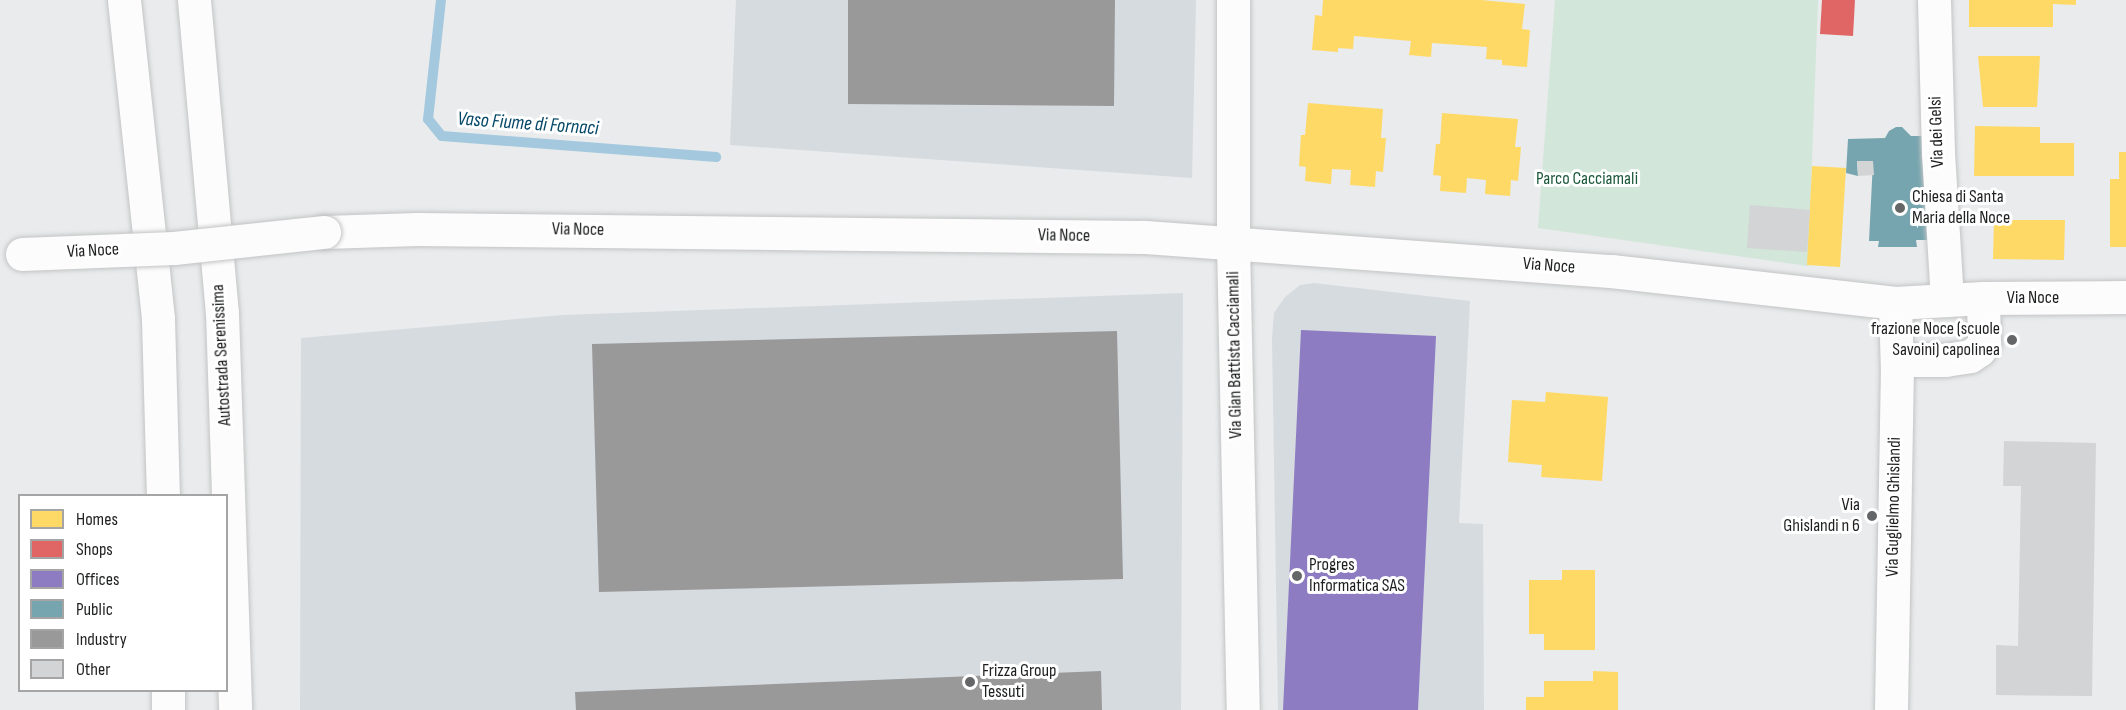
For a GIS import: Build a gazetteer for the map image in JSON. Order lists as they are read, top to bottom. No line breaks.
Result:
{"streets":{"main road":["Via dei Gelsi","Via Noce","Autostrada Serenissima","Via Gian Battista Cacciamali","Via Guglielmo Ghislandi"]},"crossings":[["Via dei Gelsi","Via Noce"],["Via Noce","Via Gian Battista Cacciamali"],["Via Noce","Via Guglielmo Ghislandi"]],"water":["Vaso Fiume di Fornaci"],"parks":["Parco Cacciamali"],"places":["Chiesa di Santa Maria della Noce","frazione Noce (scuole Savoini) capolinea","Via Ghislandi n 6","Progres Informatica SAS","Frizza Group Tessuti"],"legend":["Homes","Shops","Offices","Public","Industry","Other"]}
